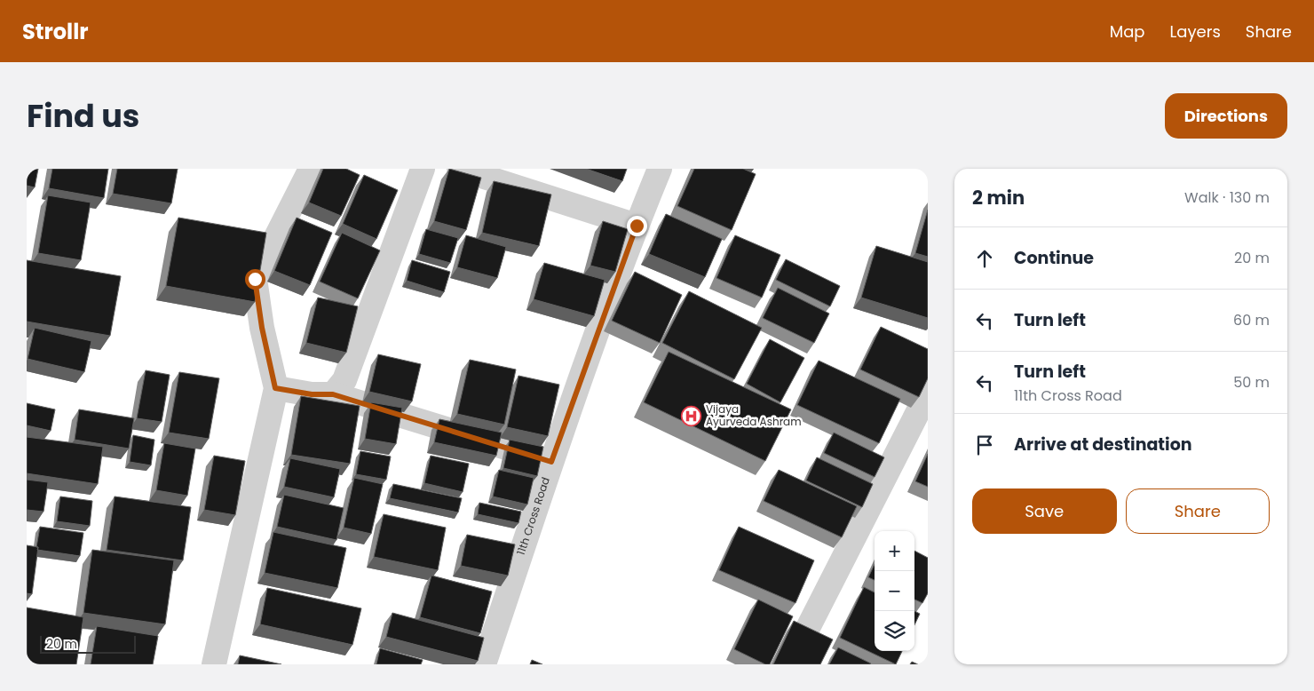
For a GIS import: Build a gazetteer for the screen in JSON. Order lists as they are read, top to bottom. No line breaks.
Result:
{"streets":{"street":["11th Cross Road"]},"places":{"hospital":["Vijaya Ayurveda Ashram"]},"scale_bar":"20 m","page":{"header":"Strollr","nav":["Map","Layers","Share"],"title":"Find us","buttons":["Directions",["Save","Share"]],"heading":["2 min","Walk · 130 m"],"list":[["Continue","20 m"],["Turn left","60 m"],["Turn left","11th Cross Road","50 m"],"Arrive at destination"],"map_buttons":["+","−"],"scale":"20 m"}}
